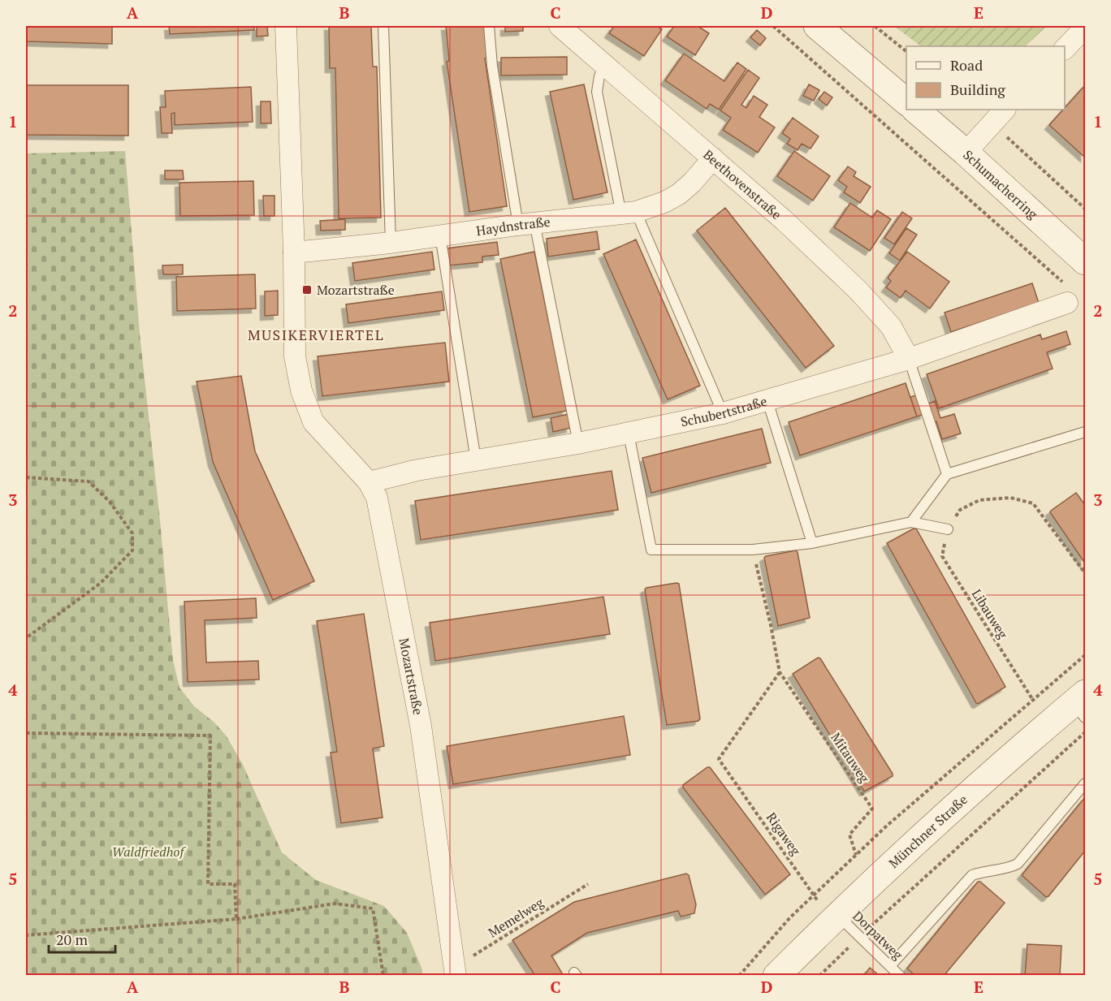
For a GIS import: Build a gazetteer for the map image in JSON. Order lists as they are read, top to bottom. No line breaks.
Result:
{"streets":{"street":["Beethovenstraße","Schumacherring","Haydnstraße","Schubertstraße","Mozartstraße","Münchner Straße"],"lane":["Dorpatweg"],"path":["Libauweg","Mitauweg","Rigaweg","Memelweg"]},"crossings":[["Beethovenstraße","Haydnstraße"],["Beethovenstraße","Schubertstraße"],["Haydnstraße","Mozartstraße"],["Schubertstraße","Mozartstraße"],["Libauweg","Münchner Straße"],["Mozartstraße","Memelweg"],["Mitauweg","Rigaweg"],["Münchner Straße","Rigaweg"],["Münchner Straße","Dorpatweg"],["Rigaweg","Dorpatweg"]],"districts":["MUSIKERVIERTEL"],"parks":["Waldfriedhof"],"places":{"transit":["Mozartstraße"]},"legend":["Road","Building"],"scale_bar":"20 m","grid":{"columns":["A","B","C","D","E"],"rows":["1","2","3","4","5"]}}
